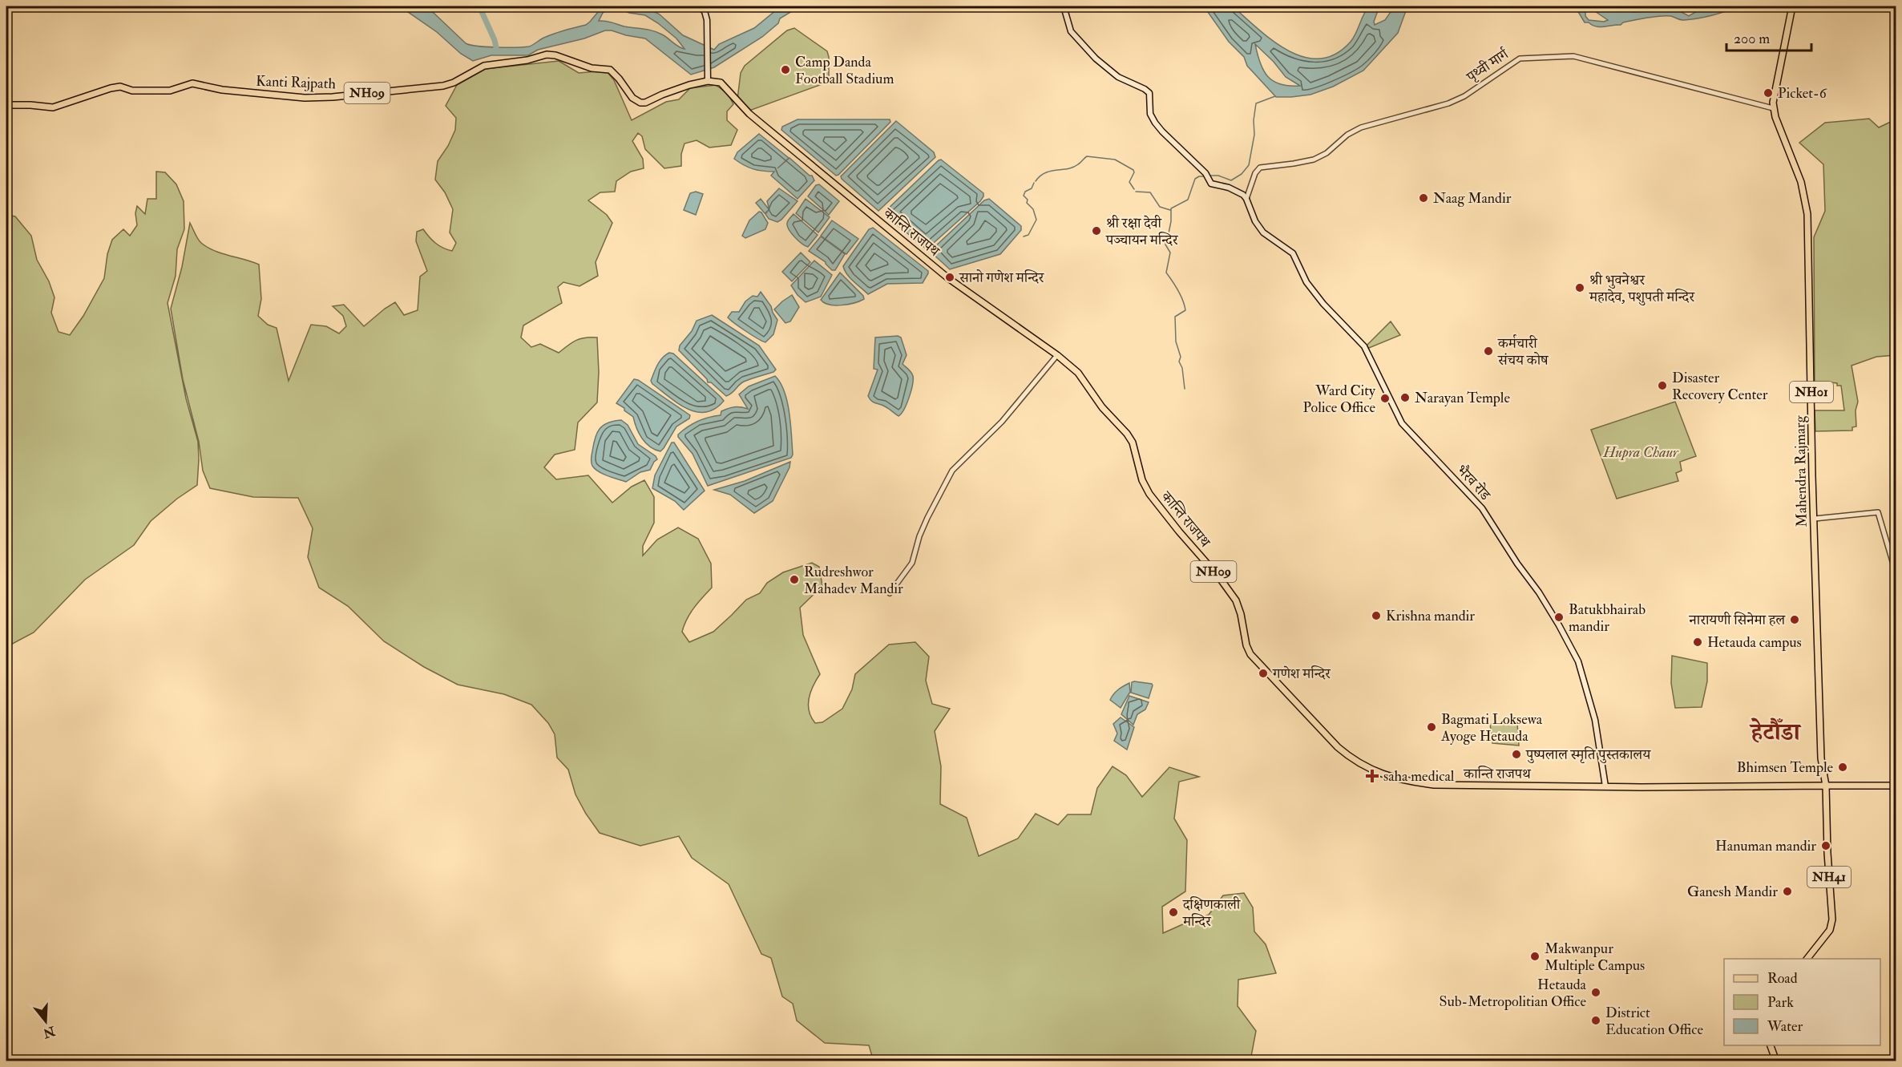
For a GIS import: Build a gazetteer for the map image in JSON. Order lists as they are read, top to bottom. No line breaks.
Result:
{"streets":{"main road":["Kanti Rajpath","NH09","कान्ति राजपथ","NH01","Mahendra Rajmarg","भैरव रोड","NH41"],"street":["पृथ्वी मार्ग"]},"crossings":[["पृथ्वी मार्ग","Mahendra Rajmarg"],["पृथ्वी मार्ग","भैरव रोड"],["Kanti Rajpath","कान्ति राजपथ"],["कान्ति राजपथ","Mahendra Rajmarg"],["कान्ति राजपथ","भैरव रोड"],["कान्ति राजपथ","NH41"],["Mahendra Rajmarg","NH41"]],"districts":["हेटौँडा"],"parks":["Hupra Chaur"],"places":{"other":["Camp Danda Football Stadium","Picket-6","Naag Mandir","श्री रक्षा देवी पञ्चायन मन्दिर","सानो गणेश मन्दिर","श्री भुवनेश्वर महादेव, पशुपती मन्दिर","कर्मचारी संचय कोष","Disaster Recovery Center","Narayan Temple","Ward City Police Office","Rudreshwor Mahadev Mandir","Krishna mandir","Batukbhairab mandir","नारायणी सिनेमा हल","Hetauda campus","गणेश मन्दिर","Bagmati Loksewa Ayoge Hetauda","पुष्पलाल स्मृति पुस्तकालय","Bhimsen Temple","Hanuman mandir","Ganesh Mandir","दक्षिणकाली मन्दिर","Makwanpur Multiple Campus","Hetauda Sub-Metropolitian Office","District Education Office"],"health":["saha medical"]},"legend":["Road","Park","Water"],"scale_bar":"200 m","north":"bottom"}
